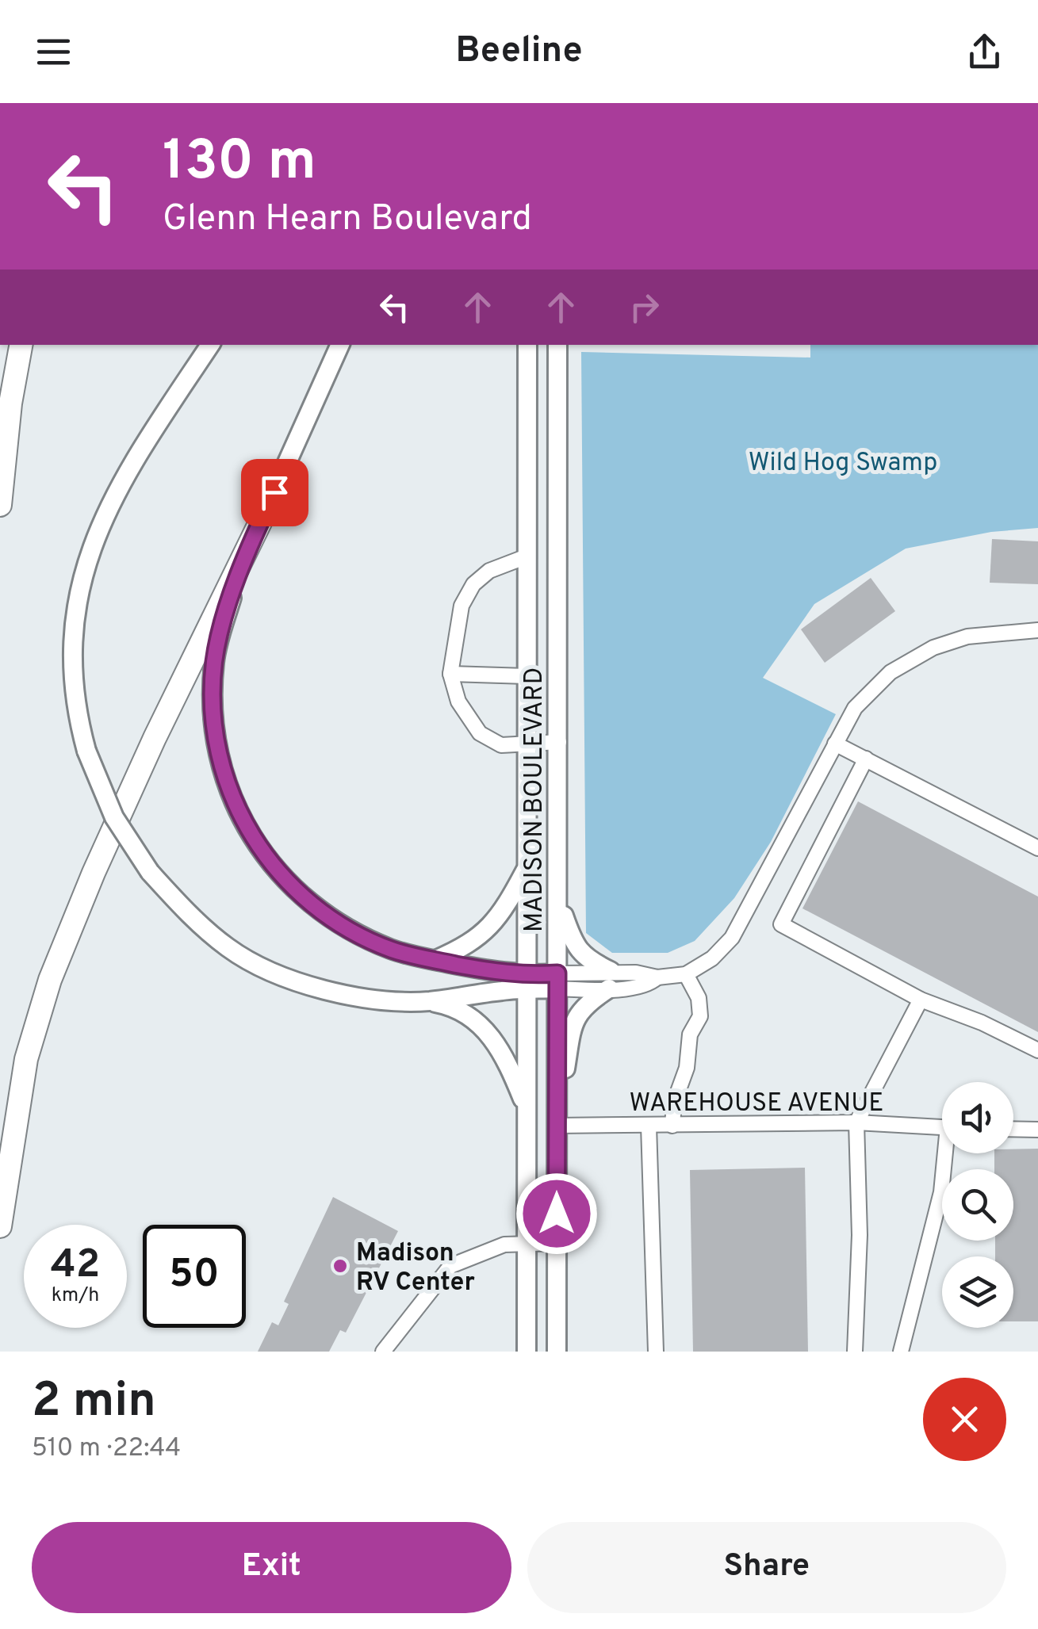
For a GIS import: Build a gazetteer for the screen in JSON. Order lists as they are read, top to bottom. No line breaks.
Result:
{"streets":{"main road":["MADISON BOULEVARD"],"street":["WAREHOUSE AVENUE"]},"crossings":[["MADISON BOULEVARD","WAREHOUSE AVENUE"]],"parks":["Wild Hog Swamp"],"places":["Madison RV Center"],"page":{"header":"Beeline","turn":["130 m","Glenn Hearn Boulevard"],"speed":"42 km/h","limit":"50","heading":["2 min","510 m · 22:44"],"buttons":["Exit","Share"]}}
